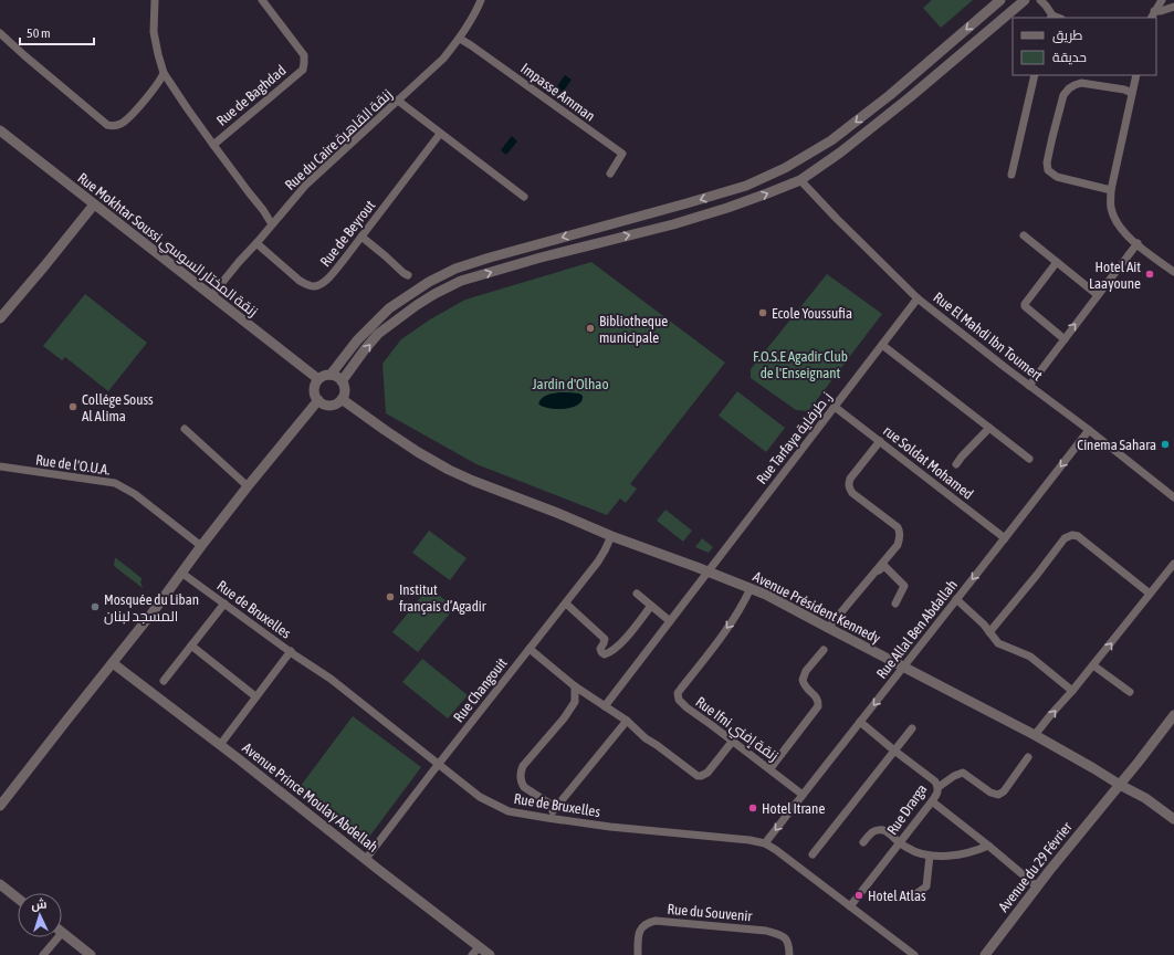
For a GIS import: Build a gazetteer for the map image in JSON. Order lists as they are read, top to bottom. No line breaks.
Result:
{"streets":{"street":["Impasse Amman","Rue de Baghdad","Rue du Caire زنقة القاهرة","Rue de Beyrout","Rue Mokhtar Soussi زنقة المختار السوسي","Rue El Mahdi Ibn Toumert","Rue Tarfaya ز. طرفاية","rue Soldat Mohamed","Rue de l'O.U.A.","Avenue Président Kennedy","Rue de Bruxelles","Rue Allal Ben Abdallah","Rue Changouit","Rue Ifni زنقة إفني","Avenue Prince Moulay Abdellah","Rue Drarga","Avenue du 29 Février","Rue du Souvenir"]},"crossings":[["Impasse Amman","Rue du Caire زنقة القاهرة"],["Rue du Caire زنقة القاهرة","Rue de Beyrout"],["Rue du Caire زنقة القاهرة","Rue Mokhtar Soussi زنقة المختار السوسي"],["Rue Mokhtar Soussi زنقة المختار السوسي","Avenue Président Kennedy"],["Rue El Mahdi Ibn Toumert","Rue Tarfaya ز. طرفاية"],["Rue El Mahdi Ibn Toumert","Rue Allal Ben Abdallah"],["Rue Tarfaya ز. طرفاية","rue Soldat Mohamed"],["Rue Tarfaya ز. طرفاية","Avenue Président Kennedy"],["rue Soldat Mohamed","Rue Allal Ben Abdallah"],["Avenue Président Kennedy","Rue Allal Ben Abdallah"],["Avenue Président Kennedy","Rue Changouit"],["Avenue Président Kennedy","Rue Ifni زنقة إفني"],["Avenue Président Kennedy","Avenue du 29 Février"],["Rue de Bruxelles","Rue Allal Ben Abdallah"],["Rue de Bruxelles","Rue Changouit"],["Rue de Bruxelles","Rue Drarga"],["Rue Allal Ben Abdallah","Rue Ifni زنقة إفني"],["Rue Allal Ben Abdallah","Rue Drarga"],["Rue Changouit","Avenue Prince Moulay Abdellah"]],"one_way":["Rue Allal Ben Abdallah"],"parks":["F.O.S.E Agadir Club de l'Enseignant","Jardin d'Olhao"],"places":["Hotel Ait Laayoune","Ecole Youssufia","Bibliotheque municipale","Collége Souss Al Alima","Cinema Sahara","Institut français d’Agadir","Mosquée du Liban المسجد لبنان","Hotel Itrane","Hotel Atlas"],"legend":["طريق","حديقة"],"scale_bar":"50 m","north":"top"}
